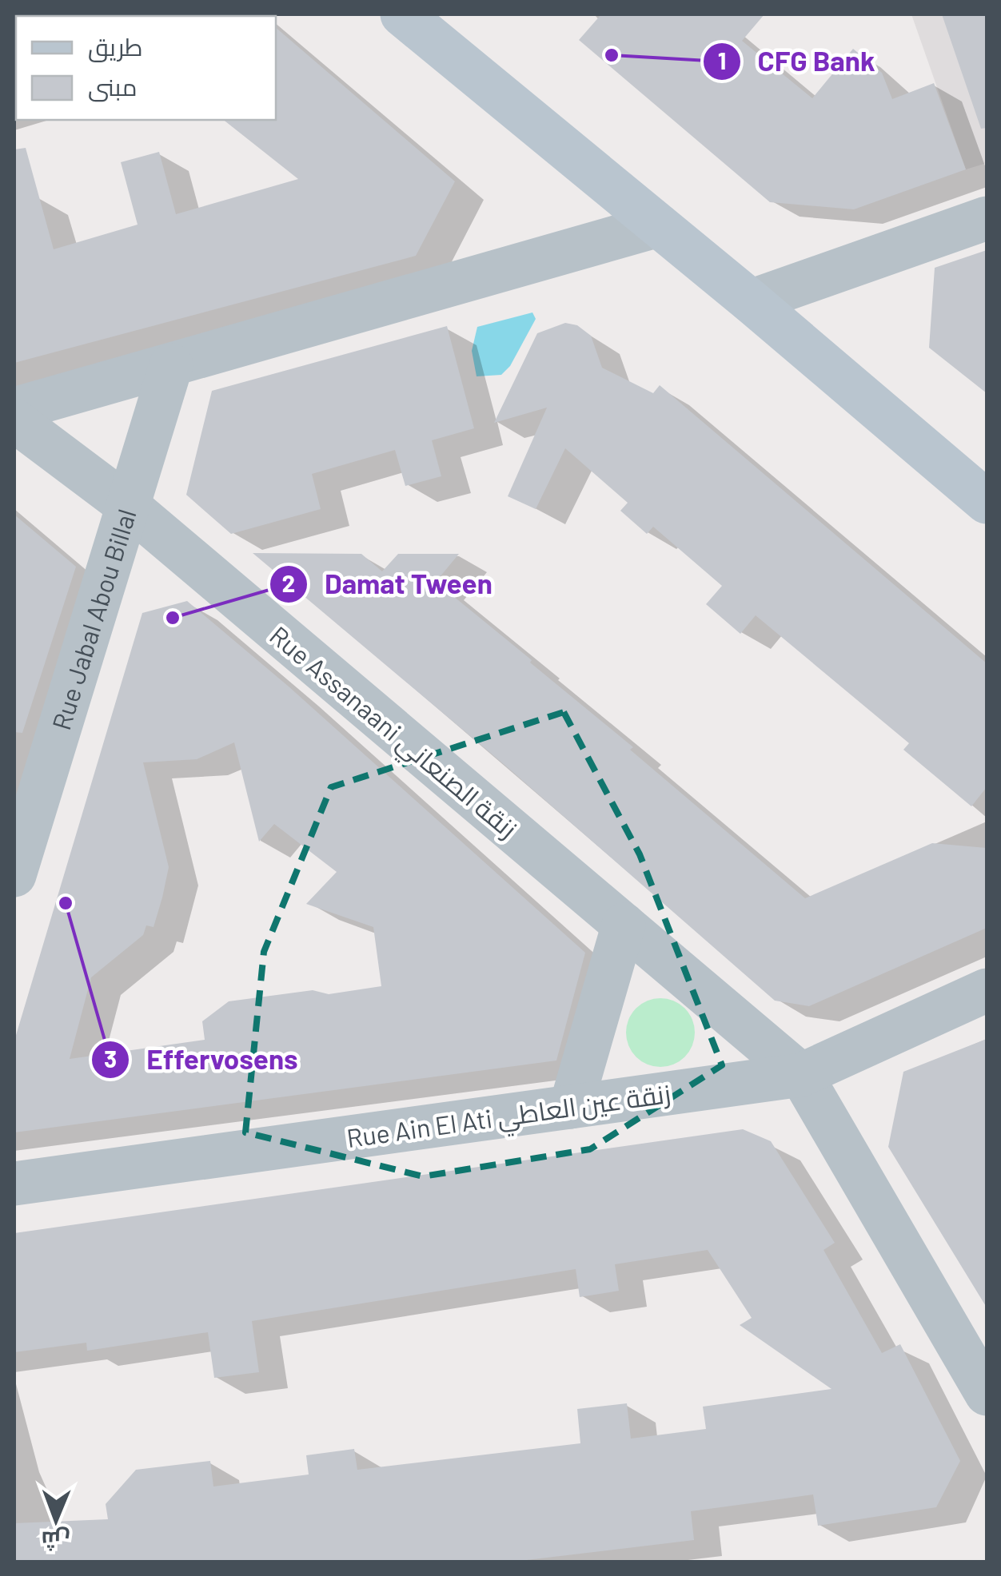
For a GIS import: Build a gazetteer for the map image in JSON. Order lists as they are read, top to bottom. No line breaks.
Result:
{"streets":{"street":["Rue Jabal Abou Billal","Rue Assanaani زنقة الصنعاني","Rue Ain El Ati زنقة عين العاطي"]},"crossings":[["Rue Jabal Abou Billal","Rue Assanaani زنقة الصنعاني"],["Rue Assanaani زنقة الصنعاني","Rue Ain El Ati زنقة عين العاطي"]],"places":["CFG Bank","Damat Tween","Effervosens"],"legend":["طريق","مبنى"],"north":"bottom"}
